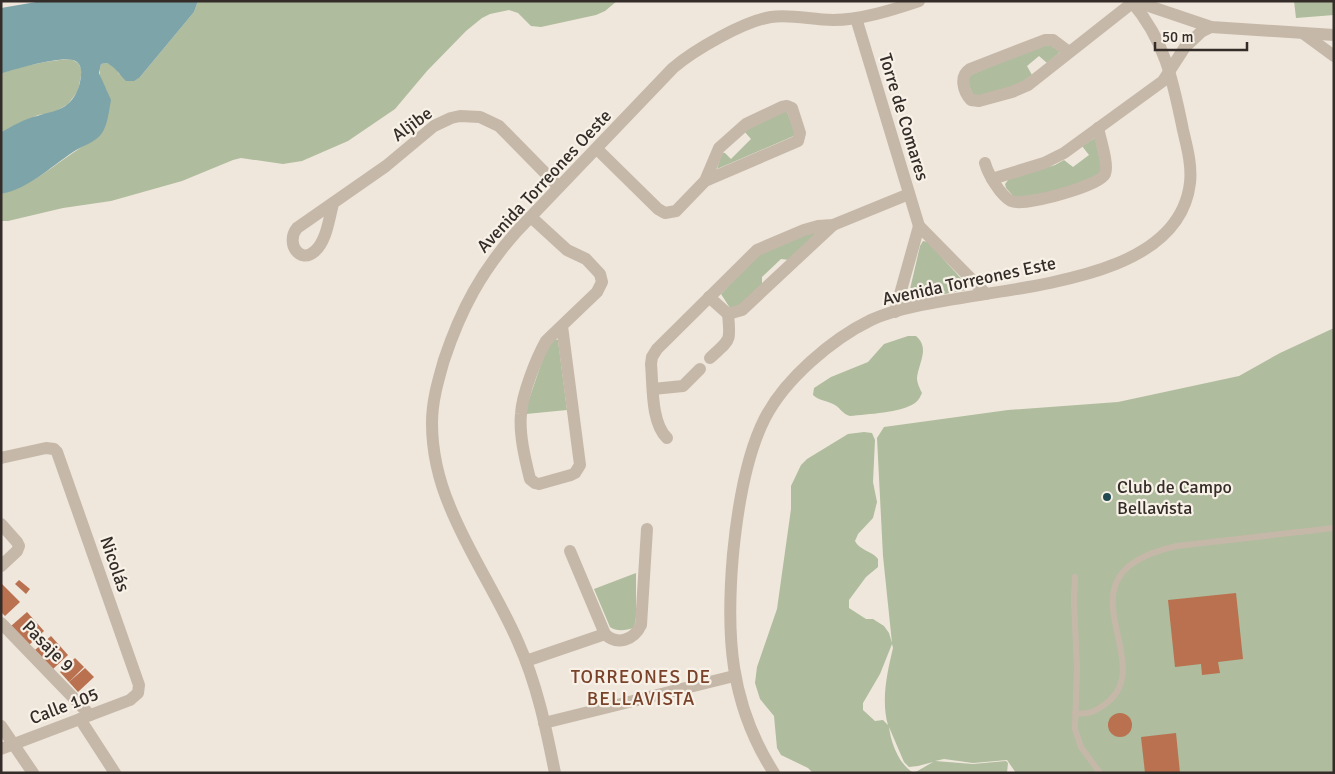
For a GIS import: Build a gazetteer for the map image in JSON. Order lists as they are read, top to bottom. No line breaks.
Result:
{"streets":{"street":["Torre de Comares","Aljibe","Avenida Torreones Oeste","Avenida Torreones Este","Nicolás","Pasaje 9","Calle 105"]},"crossings":[["Torre de Comares","Avenida Torreones Oeste"],["Torre de Comares","Avenida Torreones Este"],["Aljibe","Avenida Torreones Oeste"],["Nicolás","Calle 105"],["Pasaje 9","Calle 105"]],"districts":["TORREONES DE BELLAVISTA"],"places":["Club de Campo Bellavista"],"scale_bar":"50 m"}
